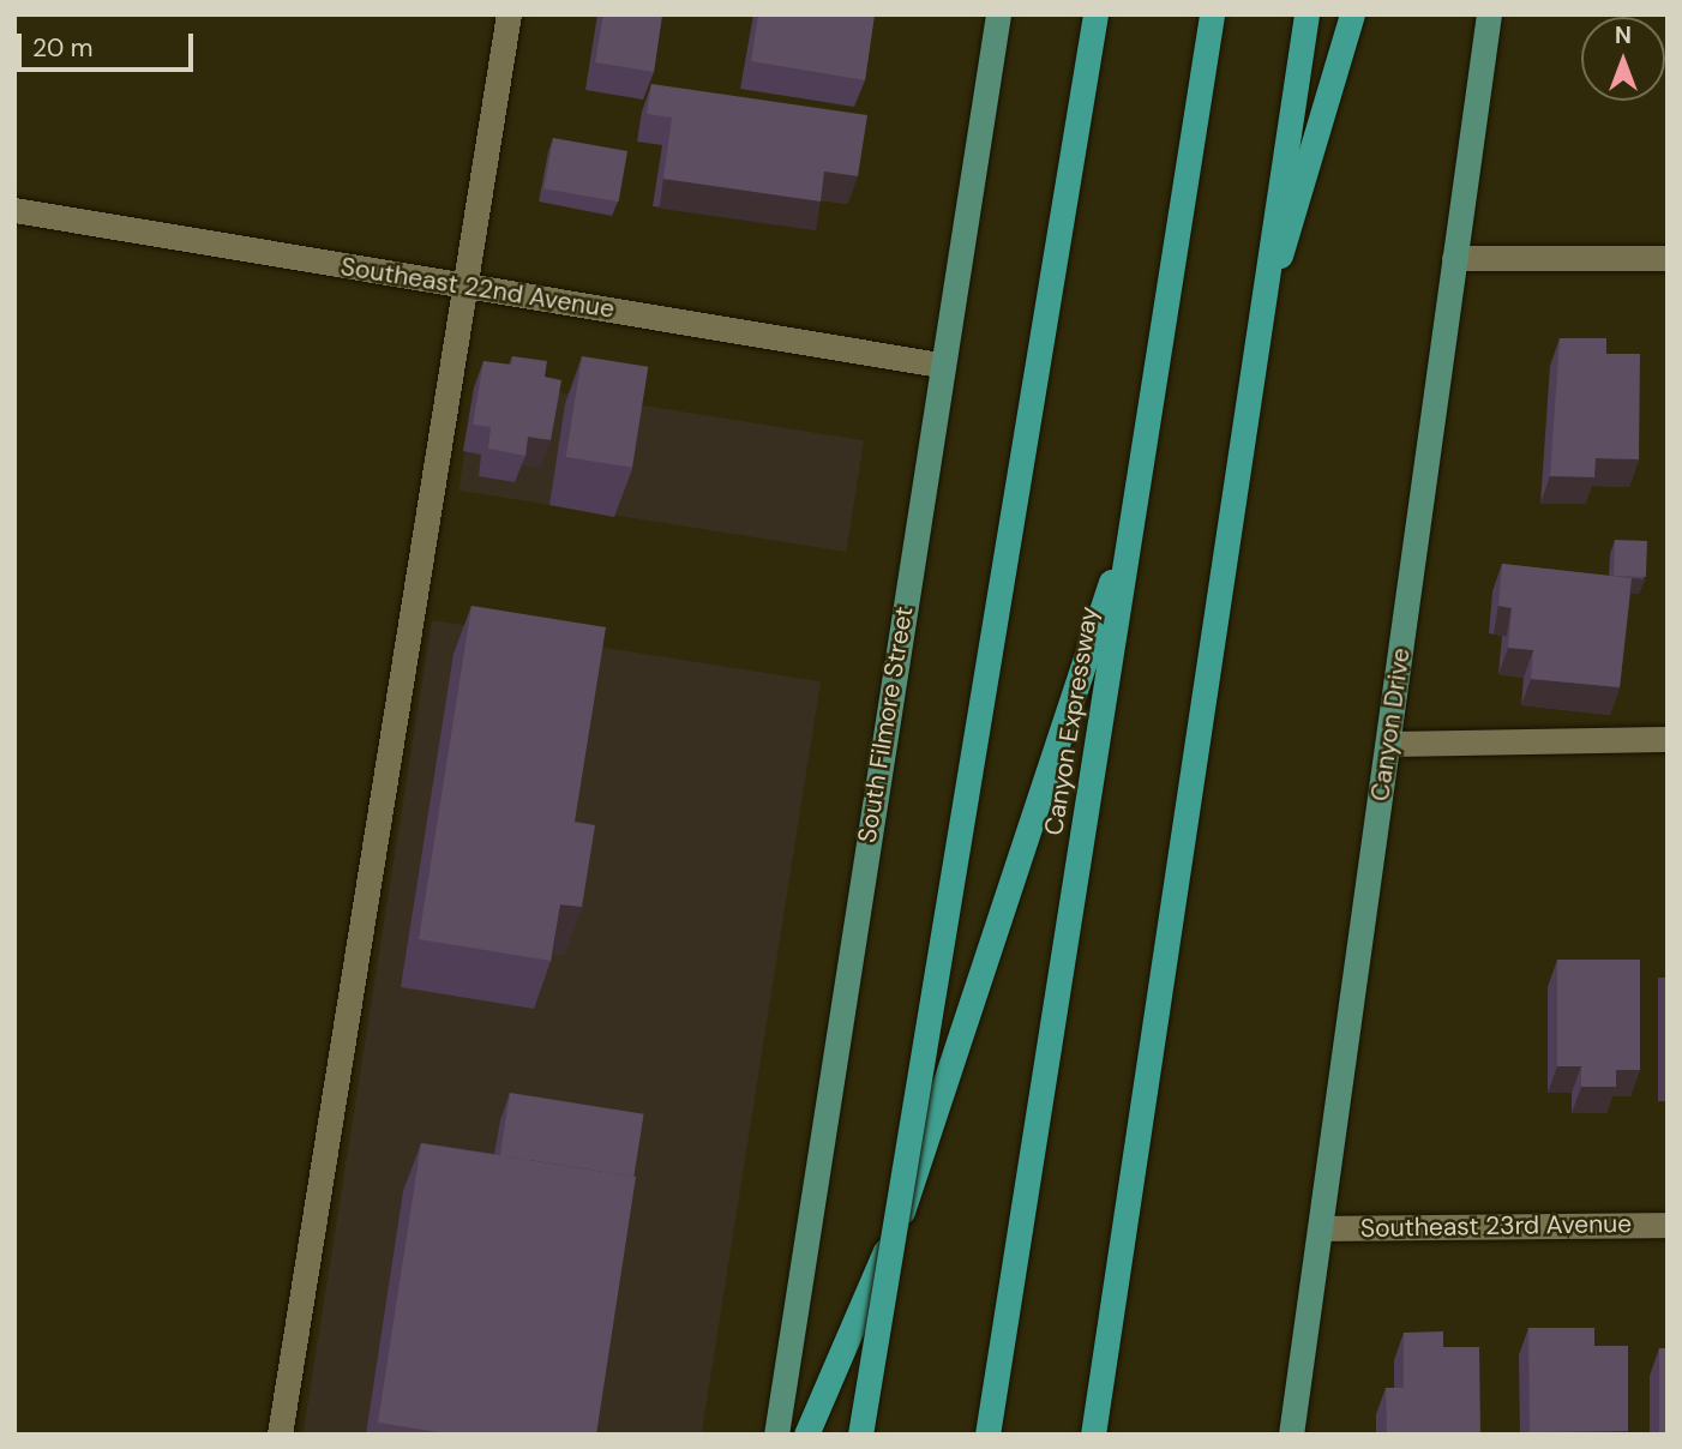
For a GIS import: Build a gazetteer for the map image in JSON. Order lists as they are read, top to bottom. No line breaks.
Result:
{"streets":{"highway":["Canyon Expressway"],"main road":["South Filmore Street","Canyon Drive"],"street":["Southeast 22nd Avenue","Southeast 23rd Avenue"]},"crossings":[["Southeast 22nd Avenue","South Filmore Street"],["Canyon Drive","Southeast 23rd Avenue"]],"scale_bar":"20 m","north":"top"}
